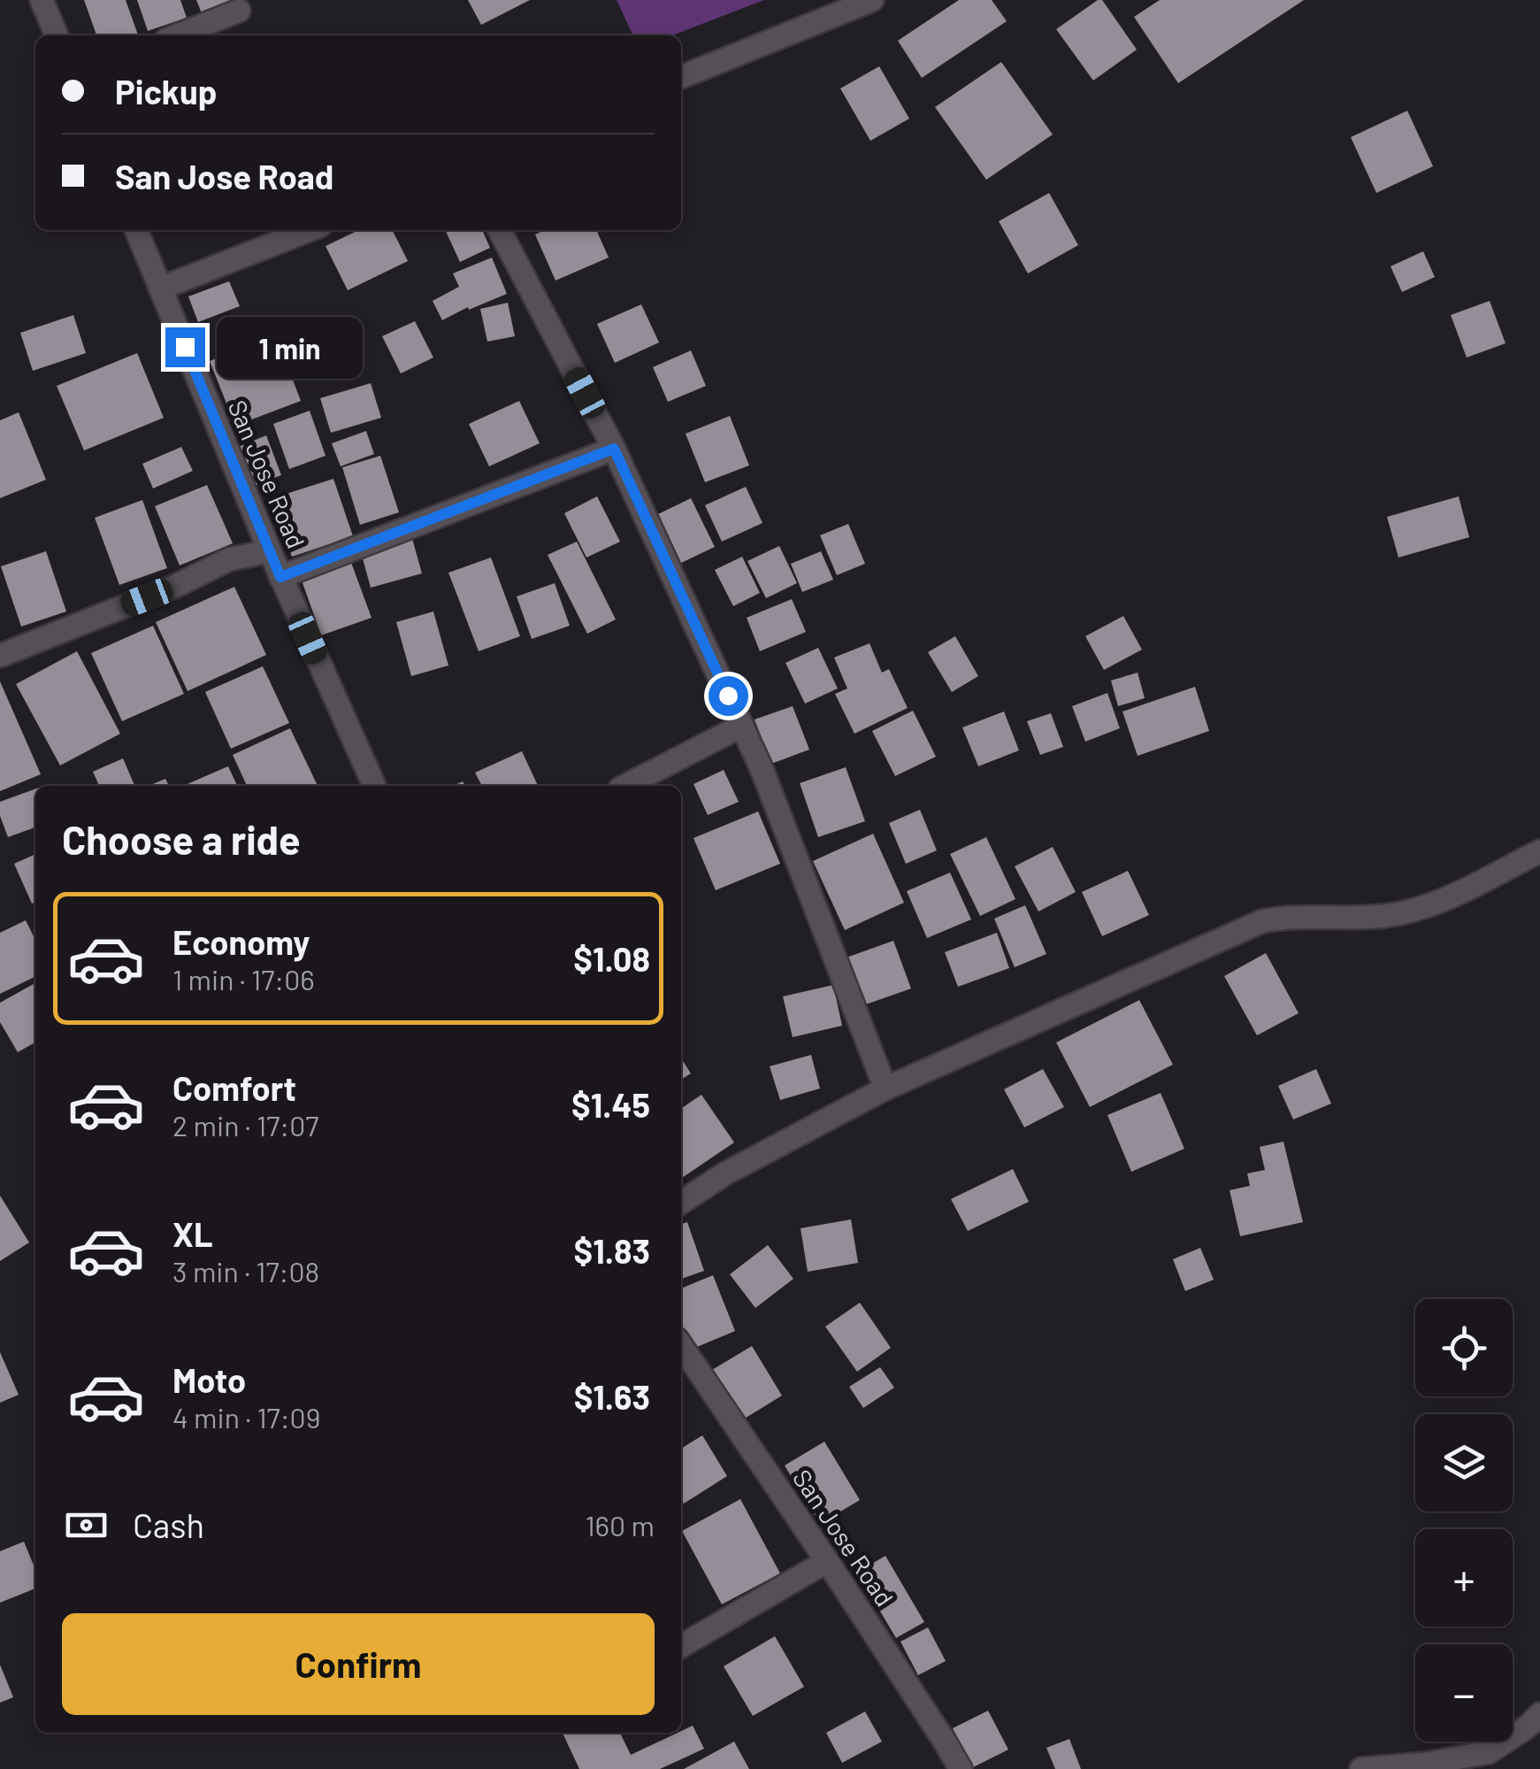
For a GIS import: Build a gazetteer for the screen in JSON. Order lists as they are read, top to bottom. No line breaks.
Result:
{"streets":{"street":["San Jose Road"]},"page":{"banner":["Pickup","San Jose Road"],"bubble":"1 min","heading":"Choose a ride","list":[{"name":"Economy","note":"1 min · 17:06","value":"$1.08"},{"name":"Comfort","note":"2 min · 17:07","value":"$1.45"},{"name":"XL","note":"3 min · 17:08","value":"$1.83"},{"name":"Moto","note":"4 min · 17:09","value":"$1.63"}],"map_buttons":["+","−"],"pay":["Cash","160 m"],"buttons":"Confirm"}}
